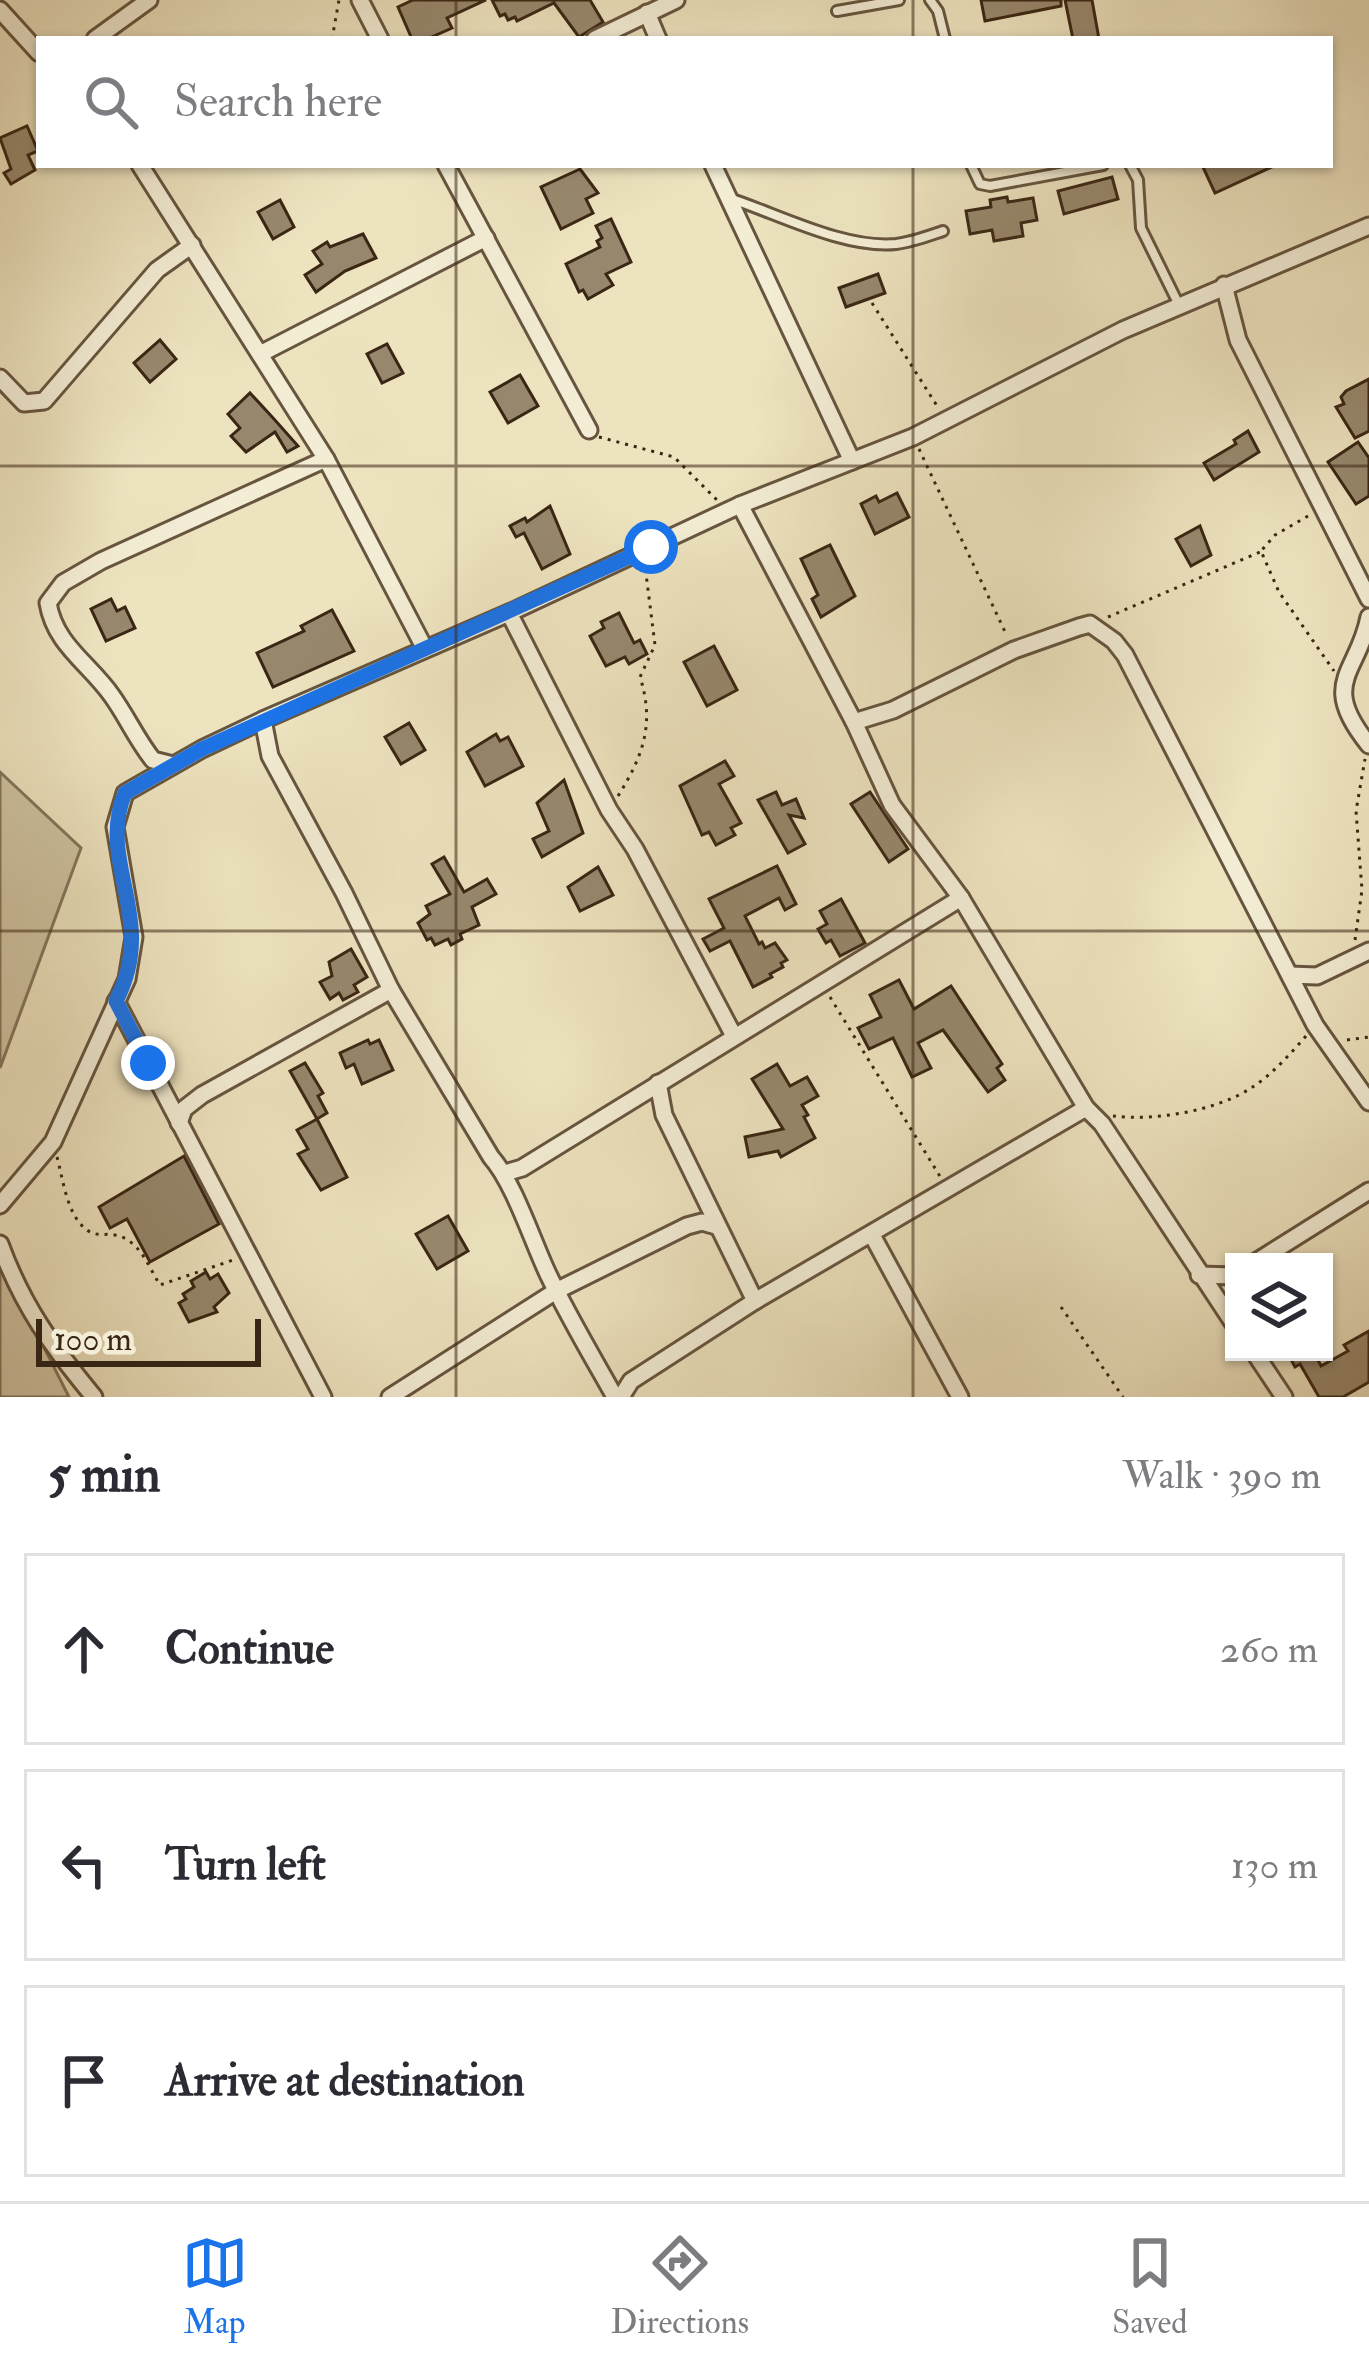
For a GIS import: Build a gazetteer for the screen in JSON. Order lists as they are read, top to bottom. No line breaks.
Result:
{"scale_bar":"100 m","page":{"search":"Search here","scale":"100 m","heading":["5 min","Walk · 390 m"],"list":[["Continue","260 m"],["Turn left","130 m"],"Arrive at destination"],"nav":["Map","Directions","Saved"]}}
